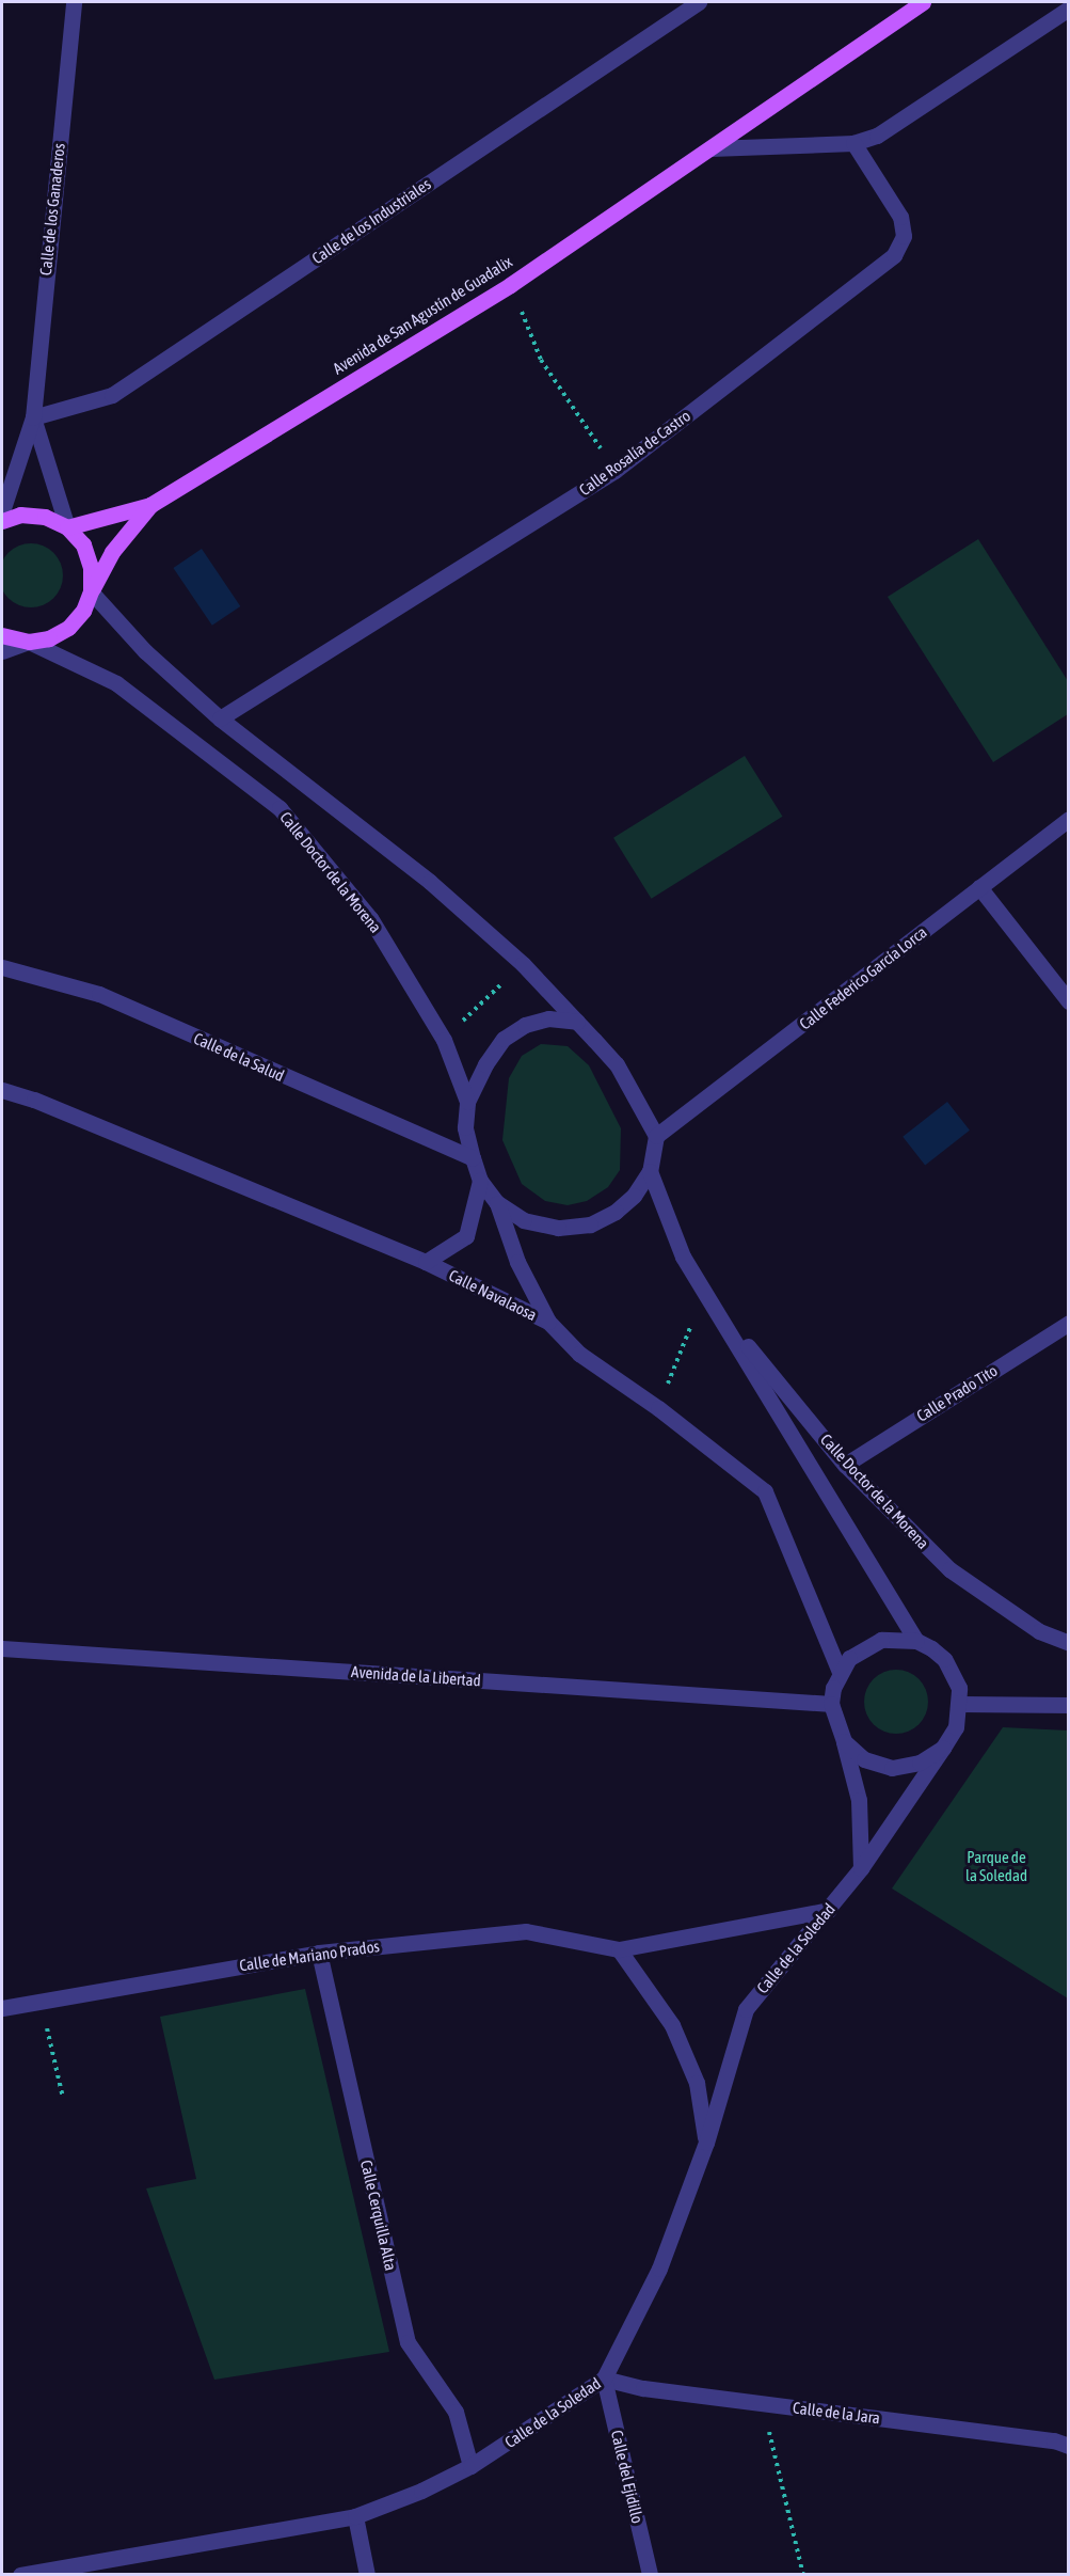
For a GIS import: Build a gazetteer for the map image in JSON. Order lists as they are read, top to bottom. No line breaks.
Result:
{"streets":{"main road":["Avenida de San Agustín de Guadalix"],"street":["Calle de los Ganaderos","Calle de los Industriales","Calle Rosalía de Castro","Calle Doctor de la Morena","Calle Federico García Lorca","Calle de la Salud","Calle Navalaosa","Calle Prado Tito","Avenida de la Libertad","Calle de la Soledad","Calle de Mariano Prados","Calle Cerquilla Alta","Calle de la Jara","Calle del Ejidillo"]},"crossings":[["Calle de los Ganaderos","Calle de los Industriales"],["Calle de los Ganaderos","Avenida de San Agustín de Guadalix"],["Avenida de San Agustín de Guadalix","Calle Doctor de la Morena"],["Calle Doctor de la Morena","Calle Federico García Lorca"],["Calle Doctor de la Morena","Calle de la Salud"],["Calle Doctor de la Morena","Calle Navalaosa"],["Calle Doctor de la Morena","Calle Prado Tito"],["Calle Doctor de la Morena","Avenida de la Libertad"],["Calle Doctor de la Morena","Calle de la Soledad"],["Calle Federico García Lorca","Calle de la Salud"],["Calle Navalaosa","Avenida de la Libertad"],["Calle Navalaosa","Calle de la Soledad"],["Avenida de la Libertad","Calle de la Soledad"],["Calle de la Soledad","Calle de Mariano Prados"],["Calle de la Soledad","Calle Cerquilla Alta"],["Calle de la Soledad","Calle de la Jara"],["Calle de la Soledad","Calle del Ejidillo"],["Calle de Mariano Prados","Calle Cerquilla Alta"],["Calle de la Jara","Calle del Ejidillo"]],"parks":["Parque de la Soledad"]}
